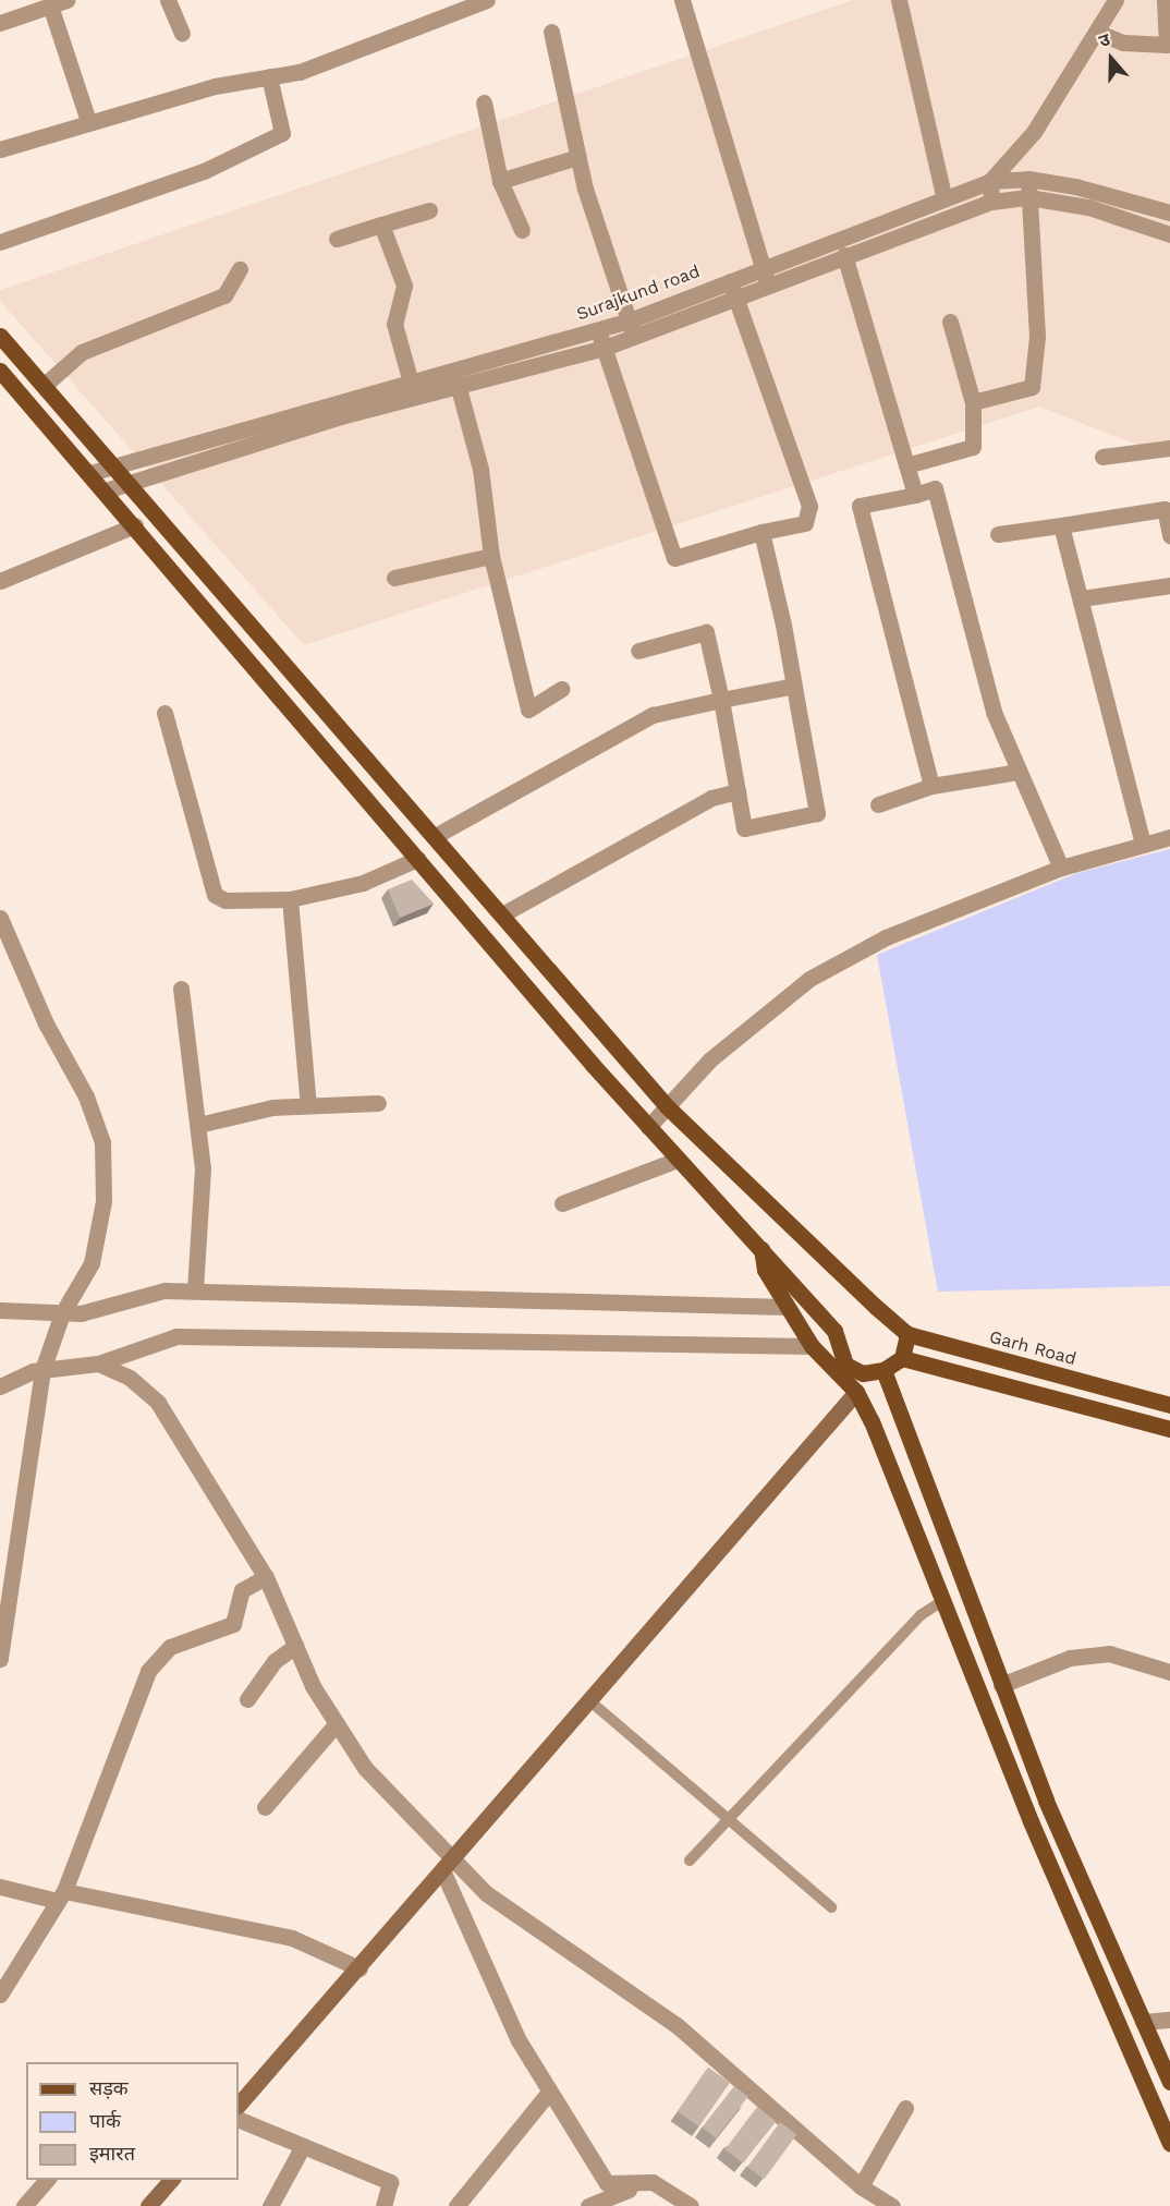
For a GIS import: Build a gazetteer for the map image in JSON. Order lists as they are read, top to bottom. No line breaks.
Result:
{"streets":{"main road":["Garh Road"],"street":["Surajkund road"]},"legend":["सड़क","पार्क","इमारत"],"north":"top"}
